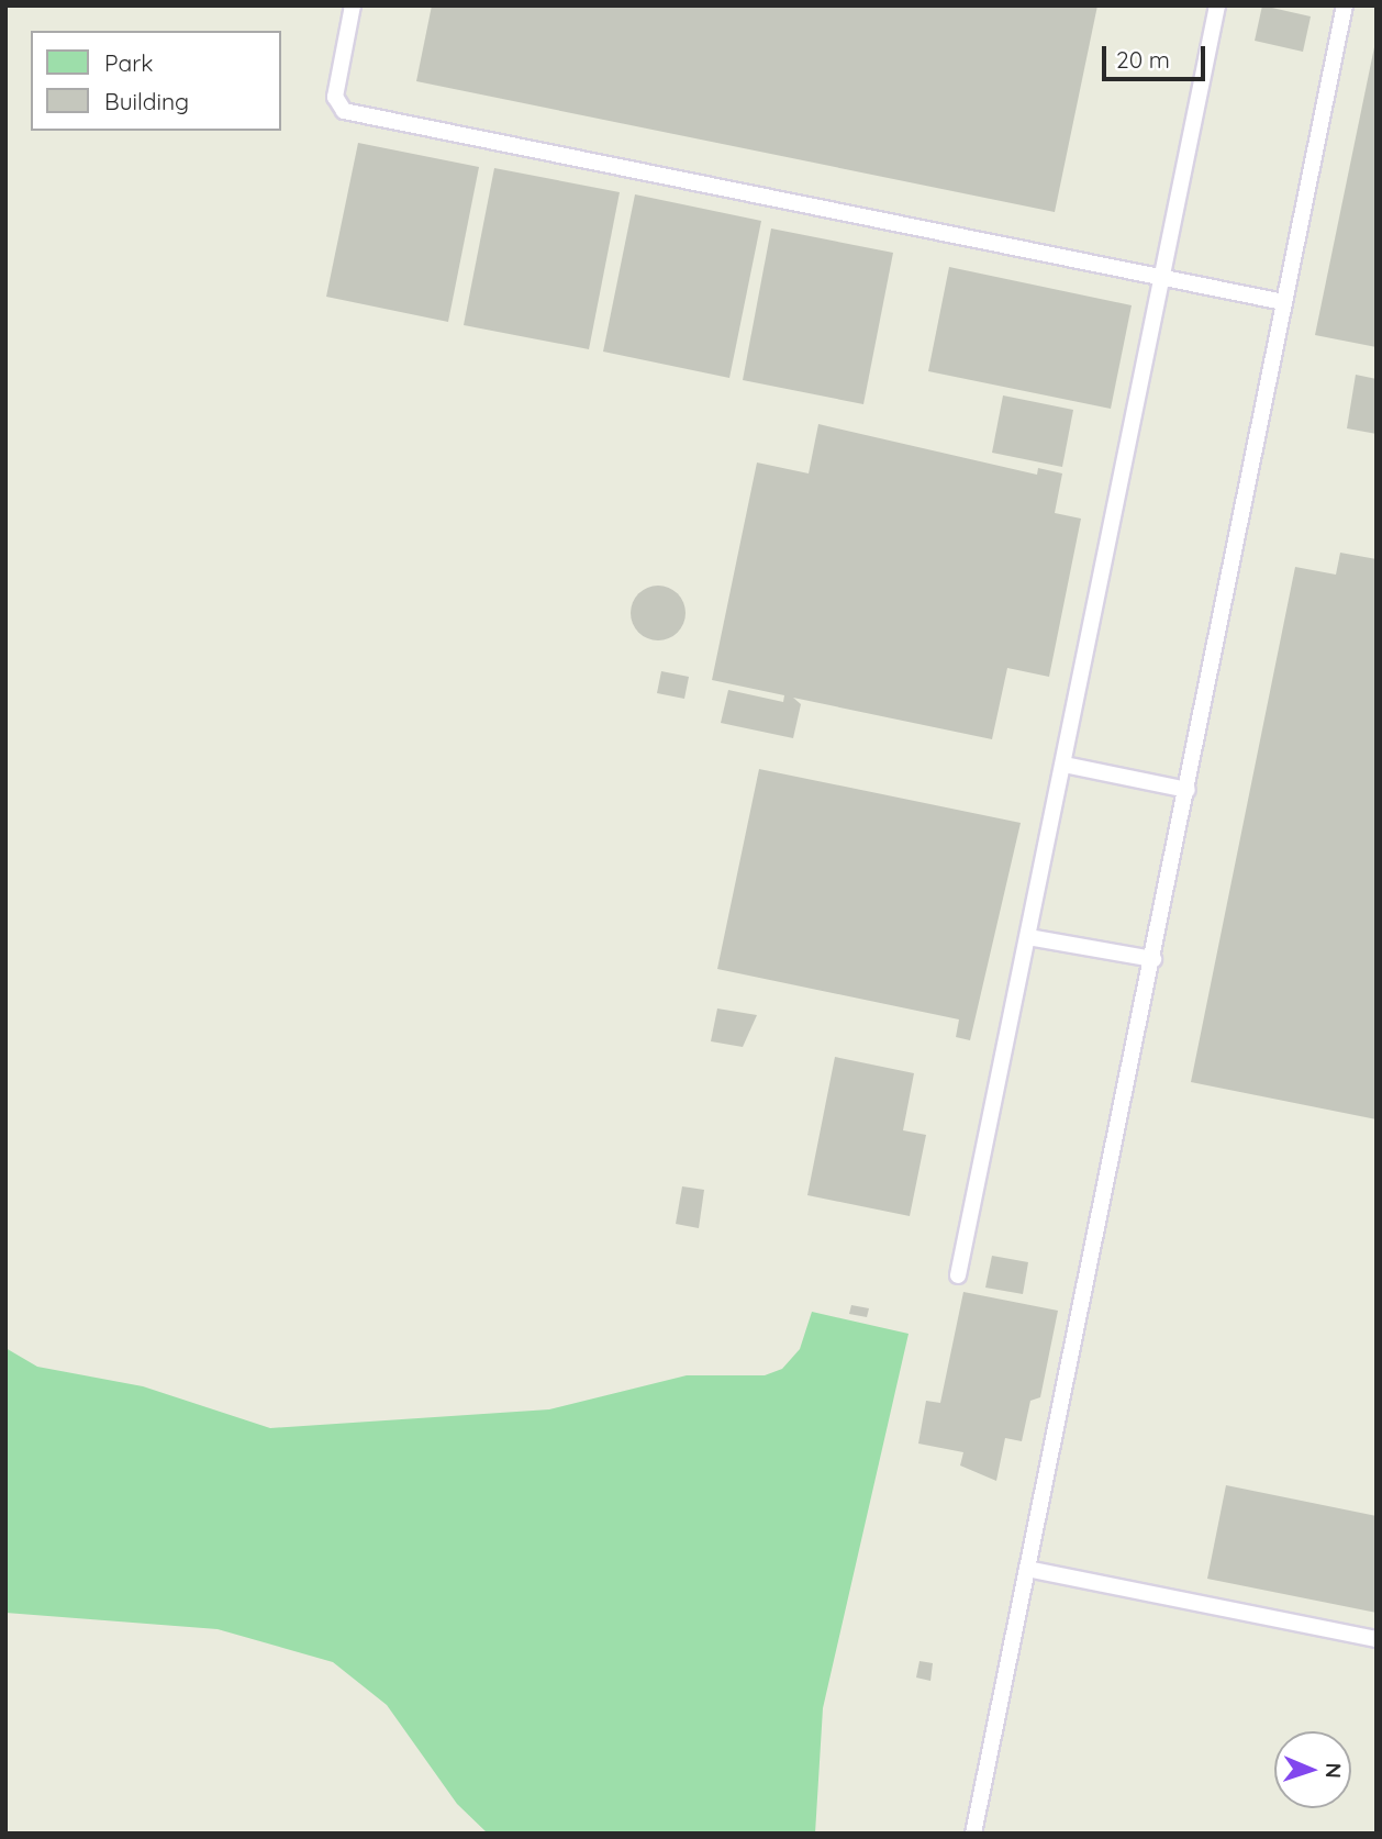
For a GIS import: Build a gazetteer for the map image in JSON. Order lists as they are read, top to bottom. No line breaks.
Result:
{"legend":["Park","Building"],"scale_bar":"20 m","north":"right"}
